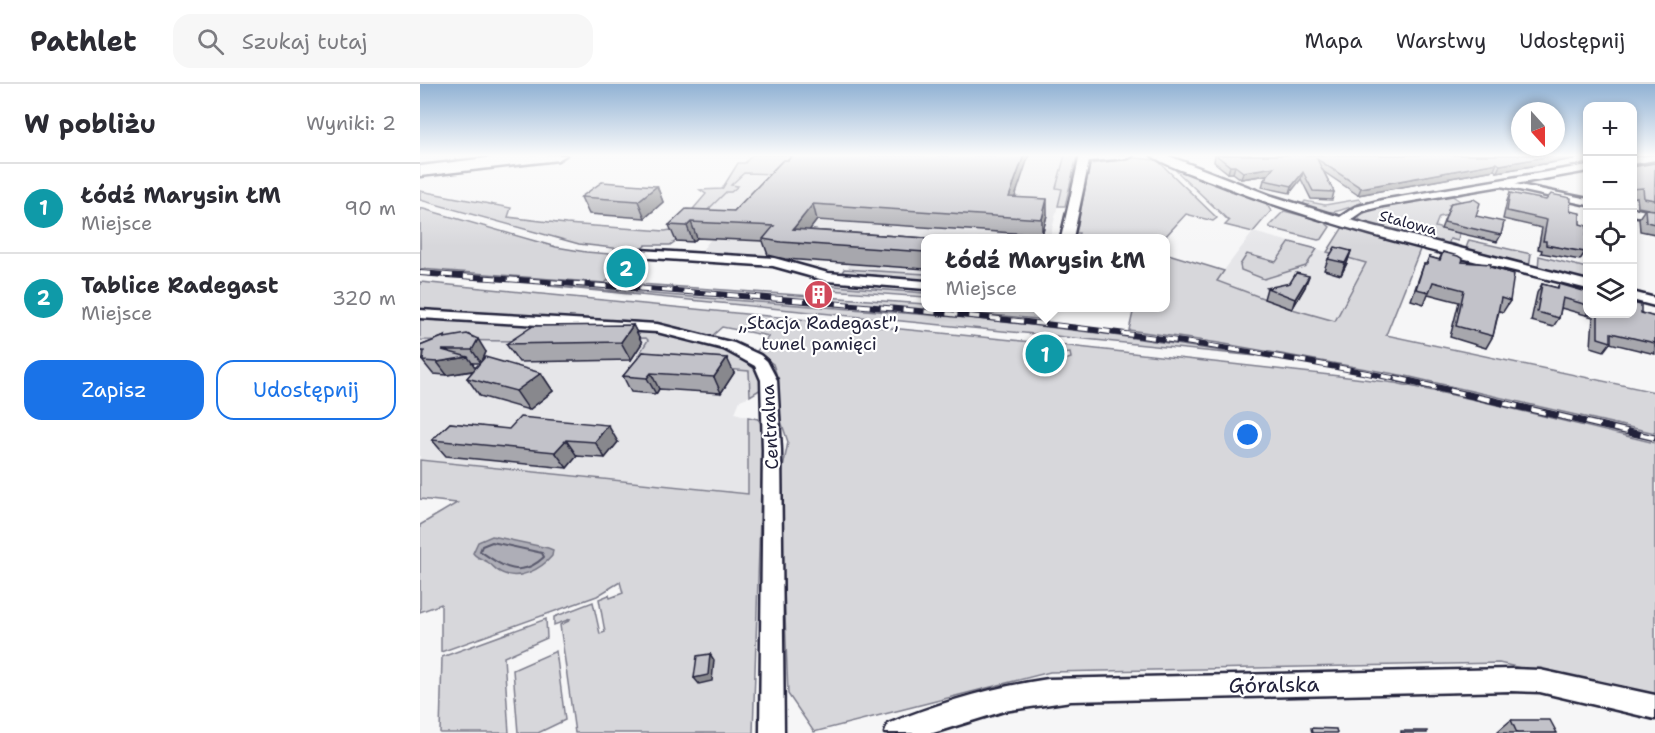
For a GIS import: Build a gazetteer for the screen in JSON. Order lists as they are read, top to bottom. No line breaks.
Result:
{"streets":{"street":["Stalowa","Centralna","Góralska"]},"places":{"building":["„Stacja Radegast\", tunel pamięci"]},"north":"bottom","page":{"header":"Pathlet","search":"Szukaj tutaj","nav":["Mapa","Warstwy","Udostępnij"],"heading":["W pobliżu","Wyniki: 2"],"map_buttons":["+","−"],"list":[{"mark":"1","name":"Łódź Marysin ŁM","note":"Miejsce","value":"90 m"},{"mark":"2","name":"Tablice Radegast","note":"Miejsce","value":"320 m"}],"popup":["Łódź Marysin ŁM","Miejsce"],"pins":["2","1"],"buttons":["Zapisz","Udostępnij"]}}
